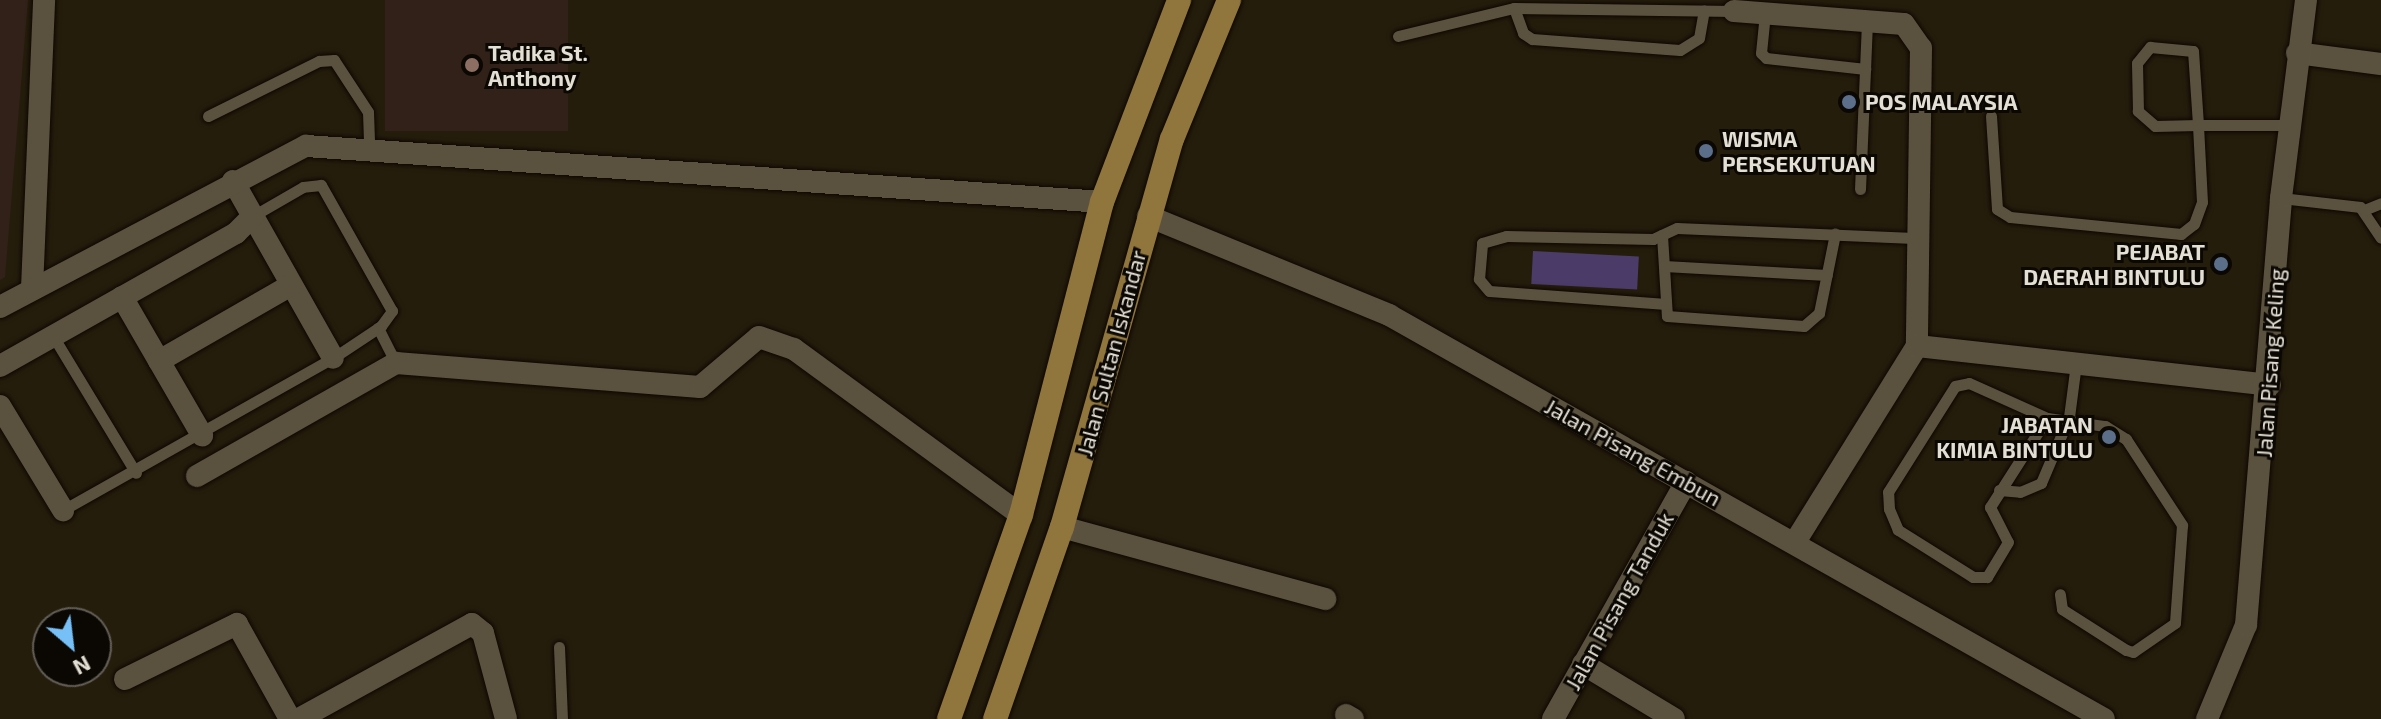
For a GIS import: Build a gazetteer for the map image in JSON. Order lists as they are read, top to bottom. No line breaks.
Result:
{"streets":{"main road":["Jalan Sultan Iskandar"],"street":["Jalan Pisang Keling","Jalan Pisang Embun","Jalan Pisang Tanduk"]},"crossings":[["Jalan Sultan Iskandar","Jalan Pisang Embun"],["Jalan Pisang Embun","Jalan Pisang Tanduk"]],"places":["Tadika St. Anthony","POS MALAYSIA","WISMA PERSEKUTUAN","PEJABAT DAERAH BINTULU","JABATAN KIMIA BINTULU"],"north":"bottom right"}
